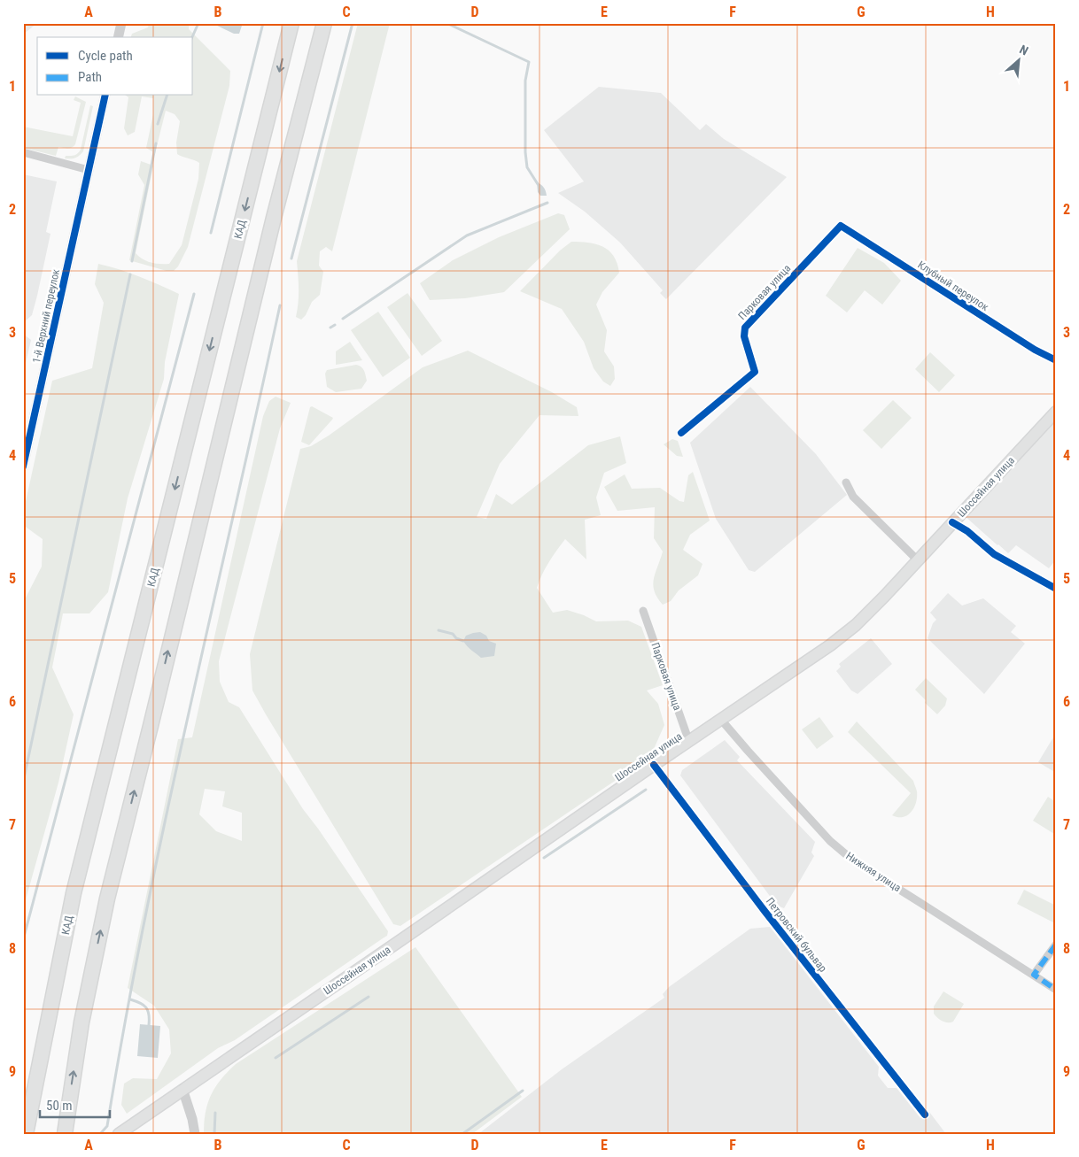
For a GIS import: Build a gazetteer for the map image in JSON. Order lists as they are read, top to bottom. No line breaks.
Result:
{"streets":{"highway":["КАД"],"main road":["Шоссейная улица"],"street":["Клубный переулок","Парковая улица","1-й Верхний переулок","Нижняя улица","Петровский бульвар"]},"crossings":[["Клубный переулок","Парковая улица"],["Парковая улица","Шоссейная улица"],["Шоссейная улица","Нижняя улица"],["Шоссейная улица","Петровский бульвар"]],"legend":["Cycle path","Path"],"scale_bar":"50 m","north":"top right","grid":{"columns":["A","B","C","D","E","F","G","H"],"rows":["1","2","3","4","5","6","7","8","9"]}}
